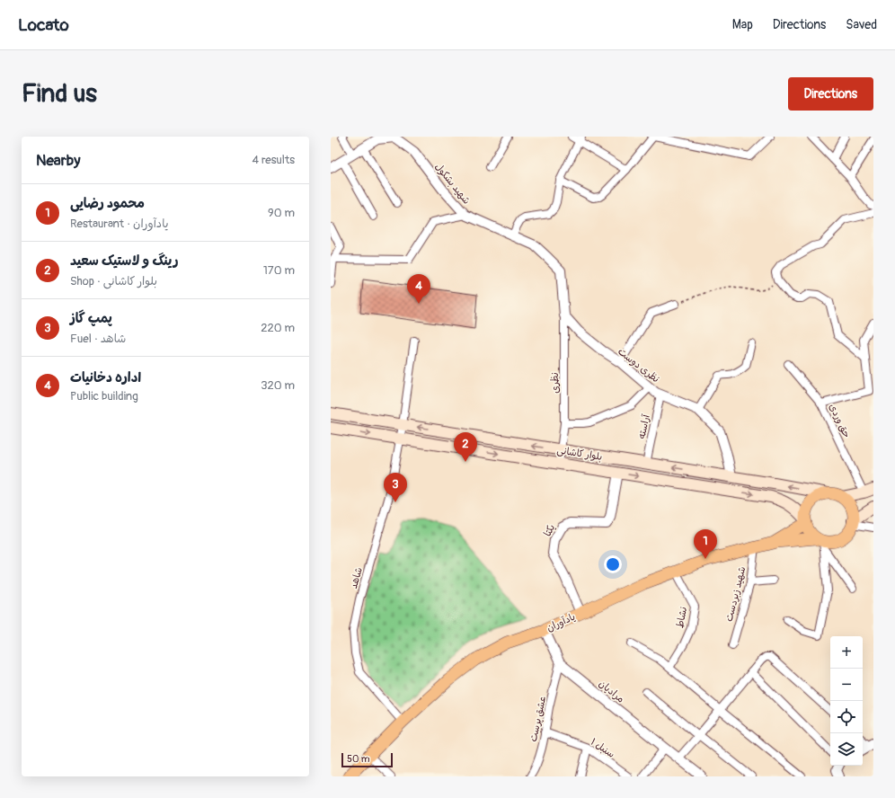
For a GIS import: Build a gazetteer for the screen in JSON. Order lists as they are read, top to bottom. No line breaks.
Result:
{"streets":{"main road":["بلوار کاشانی","یادآوران"],"street":["شهید بشکول","نظری دوست","نظری","حق وردی","آراسته","یکتا","شاهد","شهید زبردست","نشاط","مرادیان","عشق پرست","سنبل ۱"]},"crossings":[["شهید بشکول","نظری دوست"],["شهید بشکول","نظری"],["نظری دوست","نظری"],["نظری دوست","آراسته"],["نظری دوست","بلوار کاشانی"],["نظری","بلوار کاشانی"],["آراسته","بلوار کاشانی"],["بلوار کاشانی","یکتا"],["بلوار کاشانی","شاهد"],["بلوار کاشانی","یادآوران"],["یکتا","یادآوران"],["شاهد","یادآوران"],["شهید زبردست","یادآوران"],["نشاط","یادآوران"],["یادآوران","مرادیان"],["مرادیان","عشق پرست"],["عشق پرست","سنبل ۱"]],"scale_bar":"50 m","page":{"header":"Locato","nav":["Map","Directions","Saved"],"buttons":"Directions","title":"Find us","heading":["Nearby","4 results"],"list":[{"mark":"1","name":"محمود رضایی","note":"Restaurant · یادآوران","value":"90 m"},{"mark":"2","name":"رینگ و لاستیک سعید","note":"Shop · بلوار کاشانی","value":"170 m"},{"mark":"3","name":"پمپ گاز","note":"Fuel · شاهد","value":"220 m"},{"mark":"4","name":"اداره دخانیات","note":"Public building","value":"320 m"}],"pins":["4","2","3","1"],"map_buttons":["+","−"],"scale":"50 m"}}
